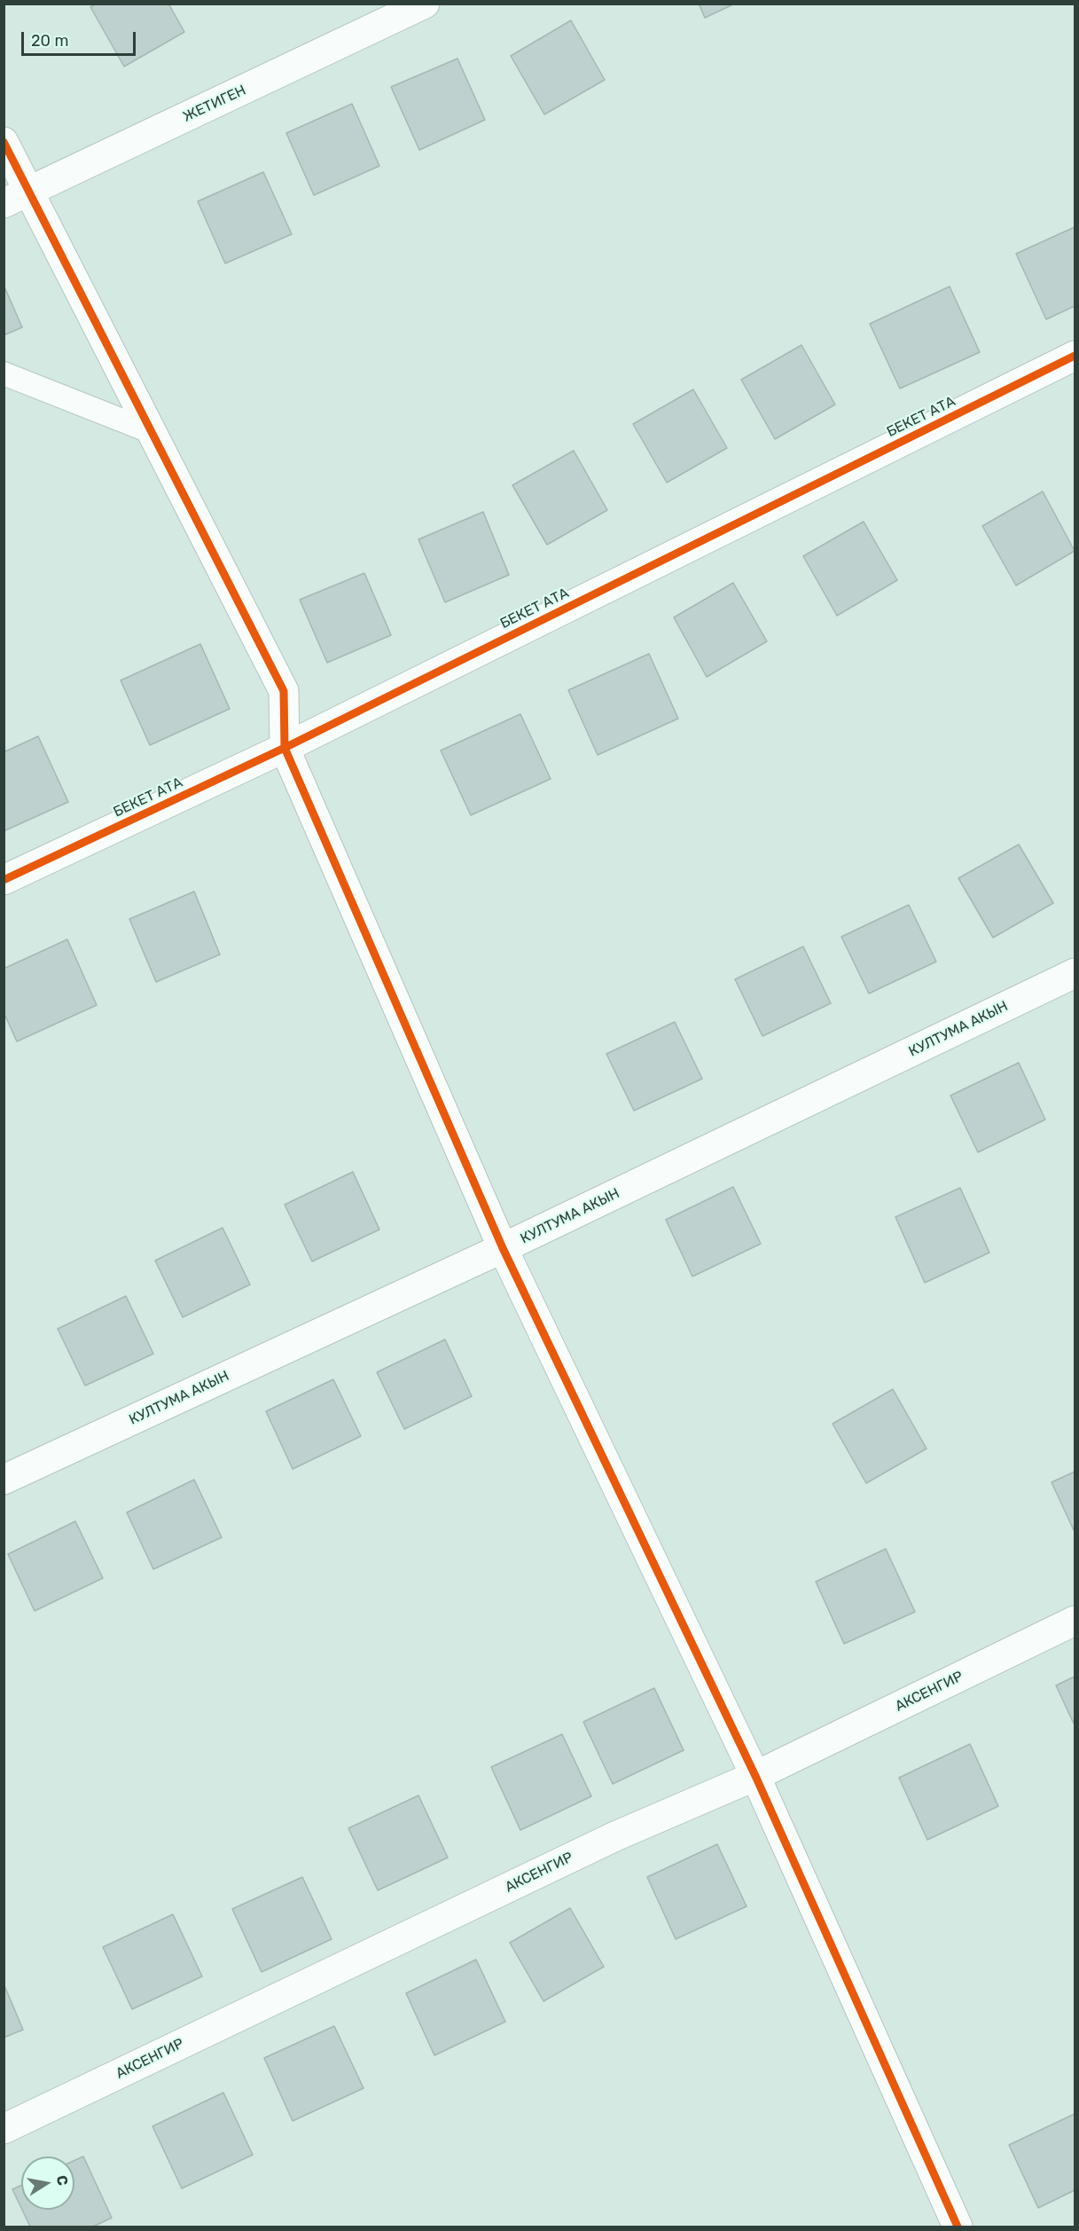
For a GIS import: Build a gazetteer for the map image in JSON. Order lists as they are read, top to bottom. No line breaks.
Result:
{"streets":{"street":["ЖЕТИГЕН","БЕКЕТ АТА","КУЛТУМА АКЫН","АКСЕНГИР"]},"scale_bar":"20 m","north":"right"}
